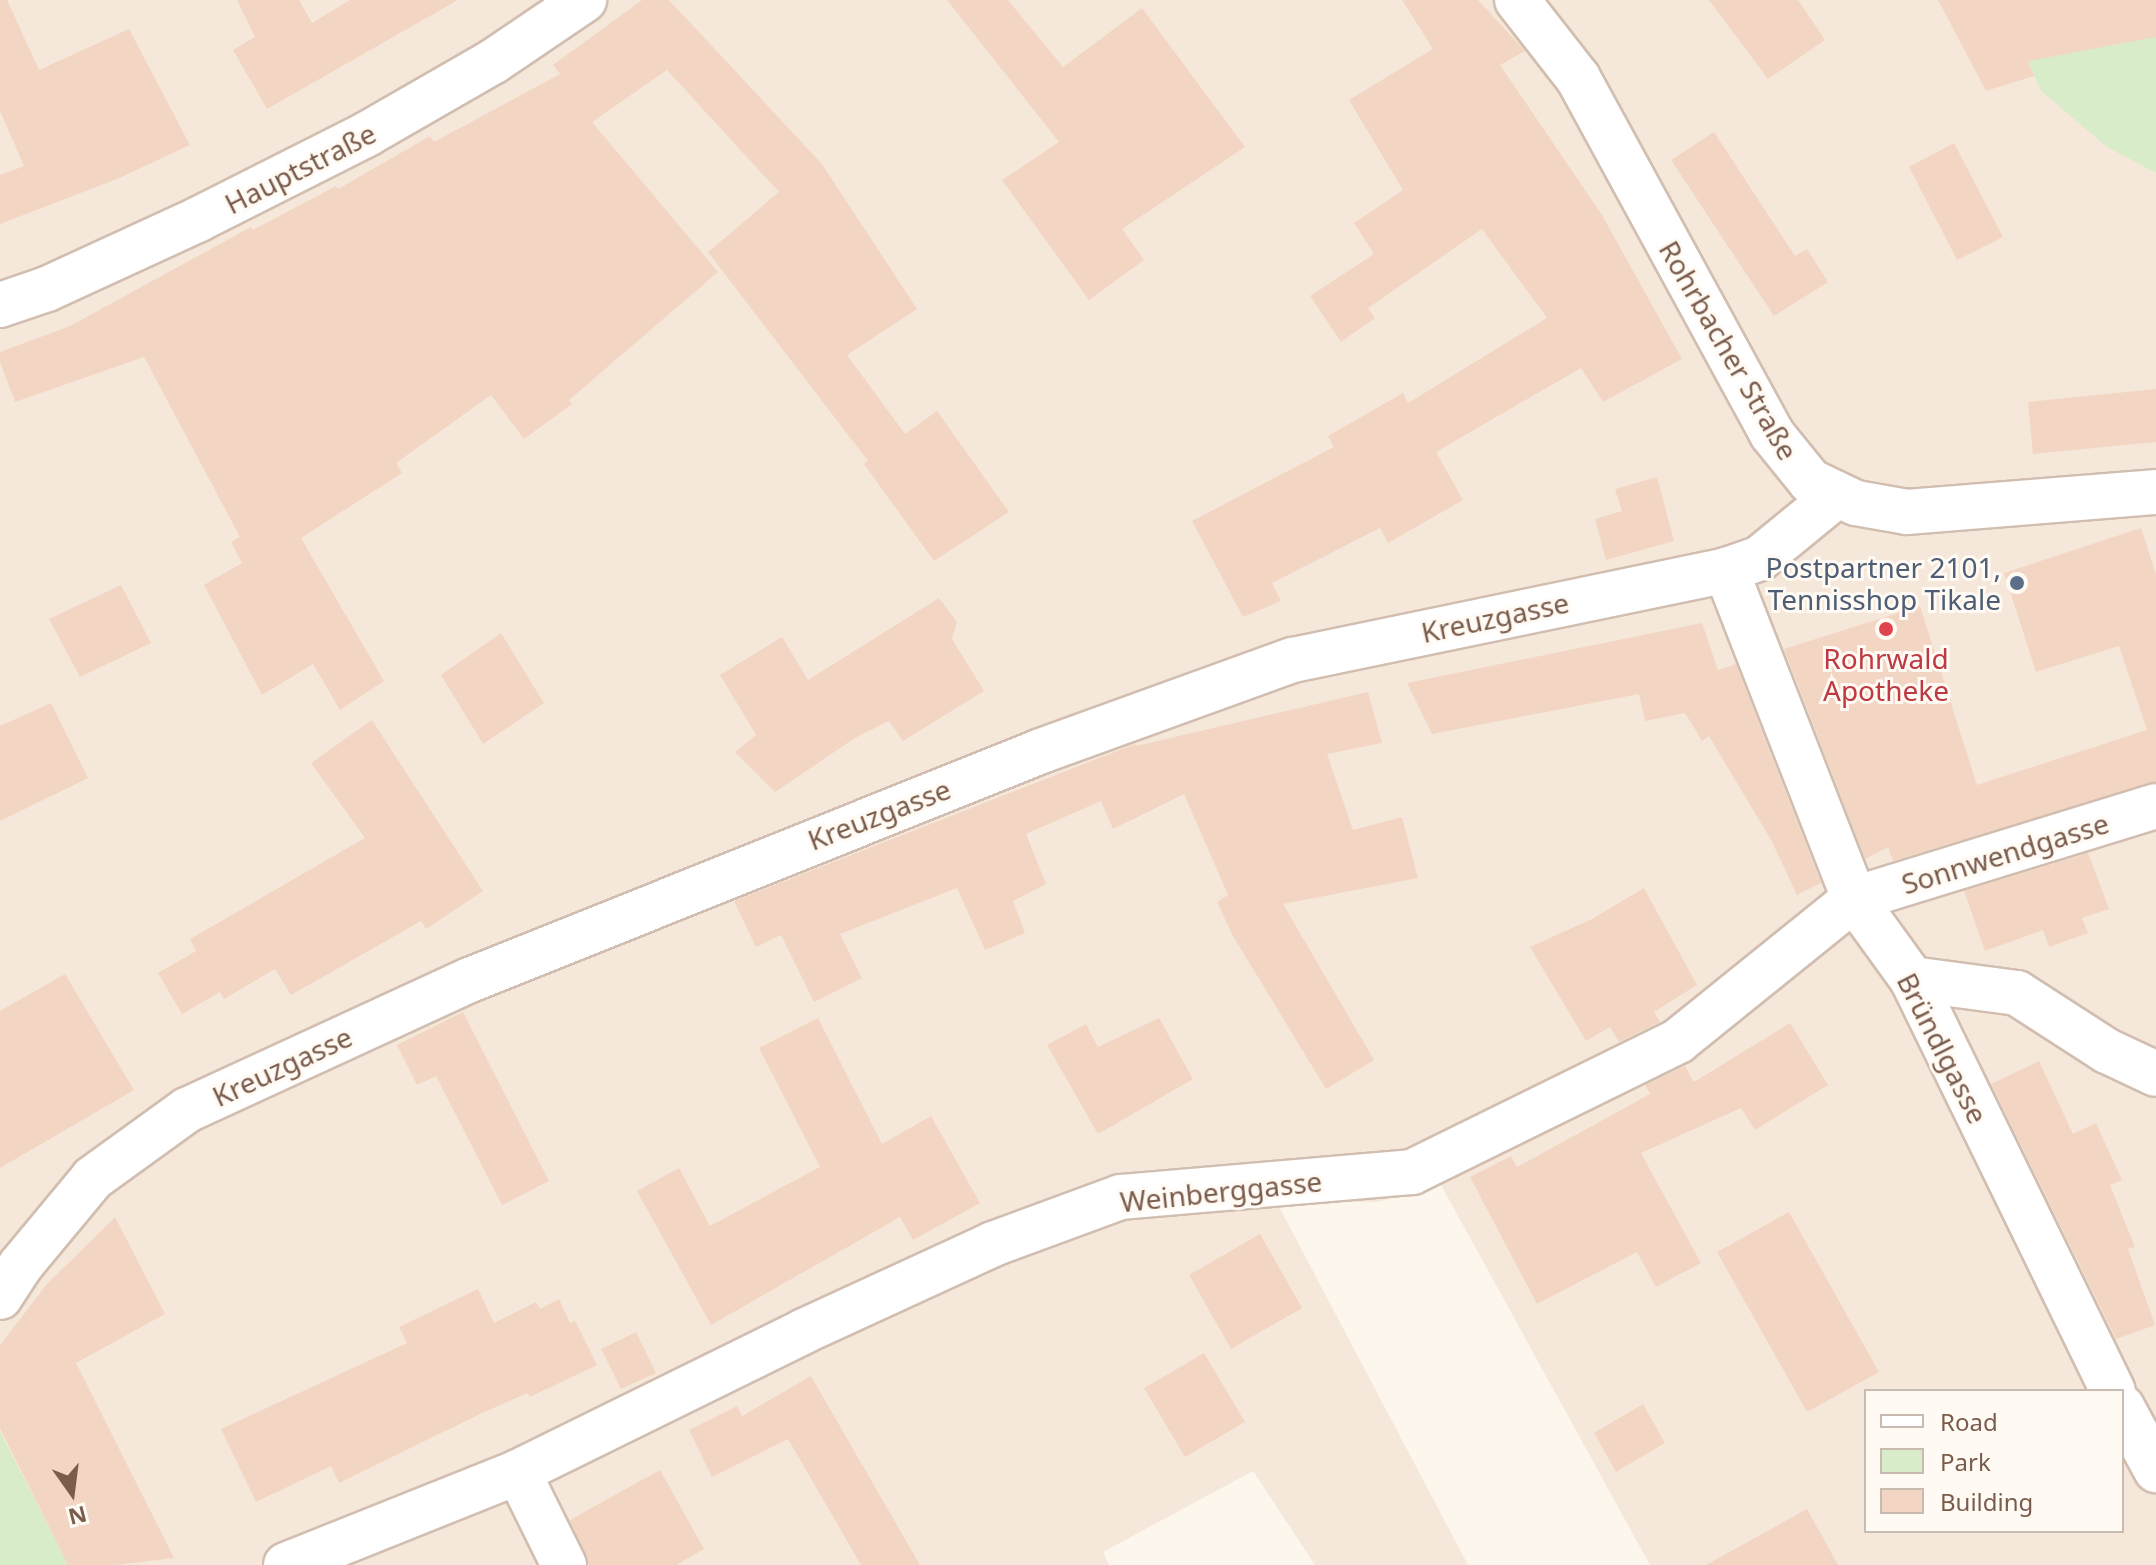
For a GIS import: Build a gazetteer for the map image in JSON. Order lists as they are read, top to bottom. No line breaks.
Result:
{"streets":{"street":["Hauptstraße","Rohrbacher Straße","Kreuzgasse","Sonnwendgasse","Bründlgasse","Weinberggasse"]},"crossings":[["Rohrbacher Straße","Kreuzgasse"],["Kreuzgasse","Bründlgasse"],["Sonnwendgasse","Bründlgasse"],["Sonnwendgasse","Weinberggasse"],["Bründlgasse","Weinberggasse"]],"places":["Postpartner 2101, Tennisshop Tikale","Rohrwald Apotheke"],"legend":["Road","Park","Building"],"north":"bottom"}
